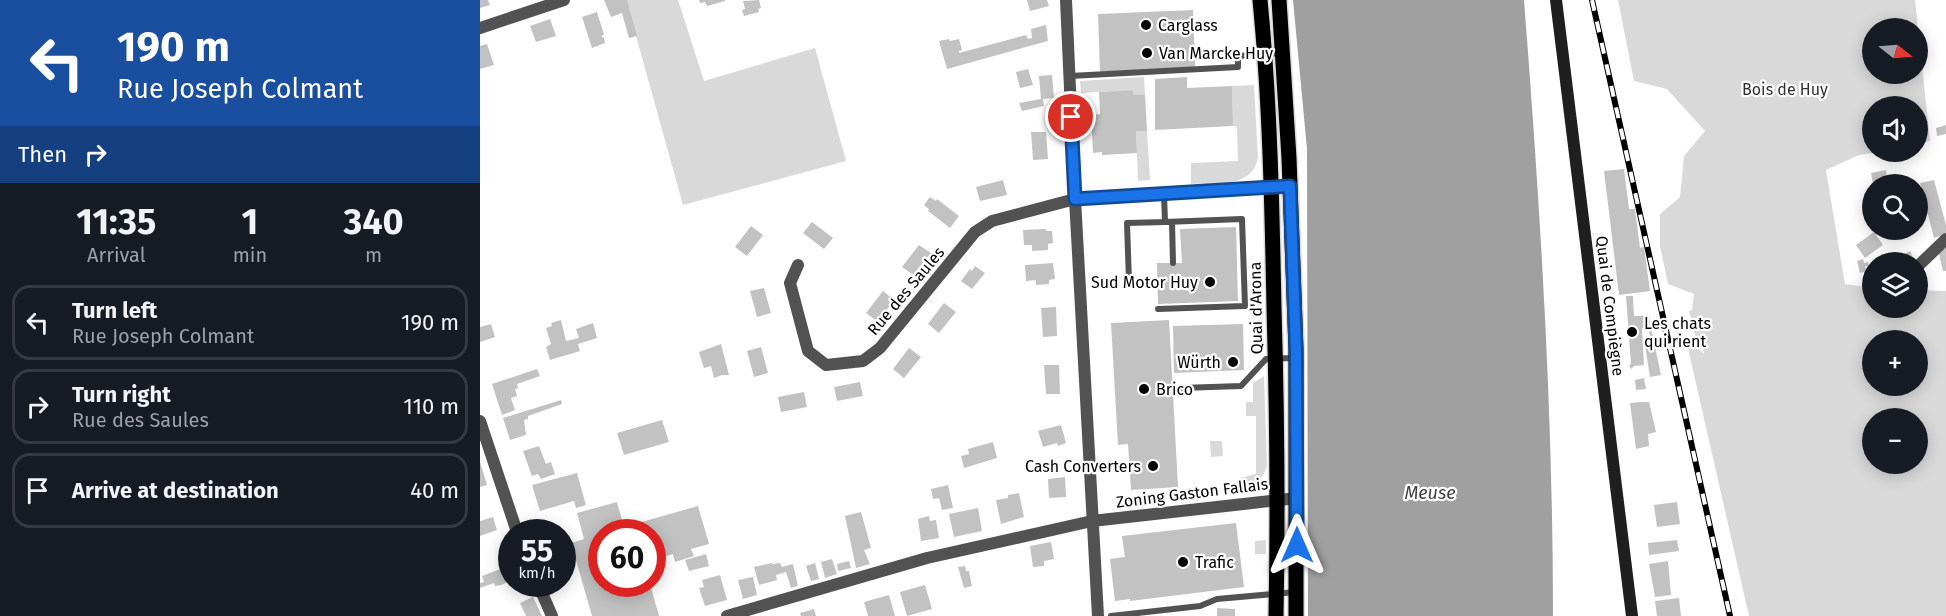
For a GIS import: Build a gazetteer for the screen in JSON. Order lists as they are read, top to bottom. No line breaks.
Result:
{"streets":{"main road":["Quai de Compiègne","Quai d'Arona"],"street":["Rue des Saules","Zoning Gaston Fallais"]},"crossings":[["Rue des Saules","Quai d'Arona"],["Quai d'Arona","Zoning Gaston Fallais"]],"water":["Meuse"],"parks":["Bois de Huy"],"places":["Carglass","Van Marcke Huy","Sud Motor Huy","Les chats qui rient","Würth","Brico","Cash Converters","Trafic"],"north":"right","page":{"turn":["190 m","Rue Joseph Colmant"],"map_buttons":["+","−"],"then":"Then","eta":["11:35","Arrival","1","min","340","m"],"list":[{"name":"Turn left","note":"Rue Joseph Colmant","value":"190 m"},{"name":"Turn right","note":"Rue des Saules","value":"110 m"},{"name":"Arrive at destination","value":"40 m"}],"speed":"55 km/h","limit":"60"}}
